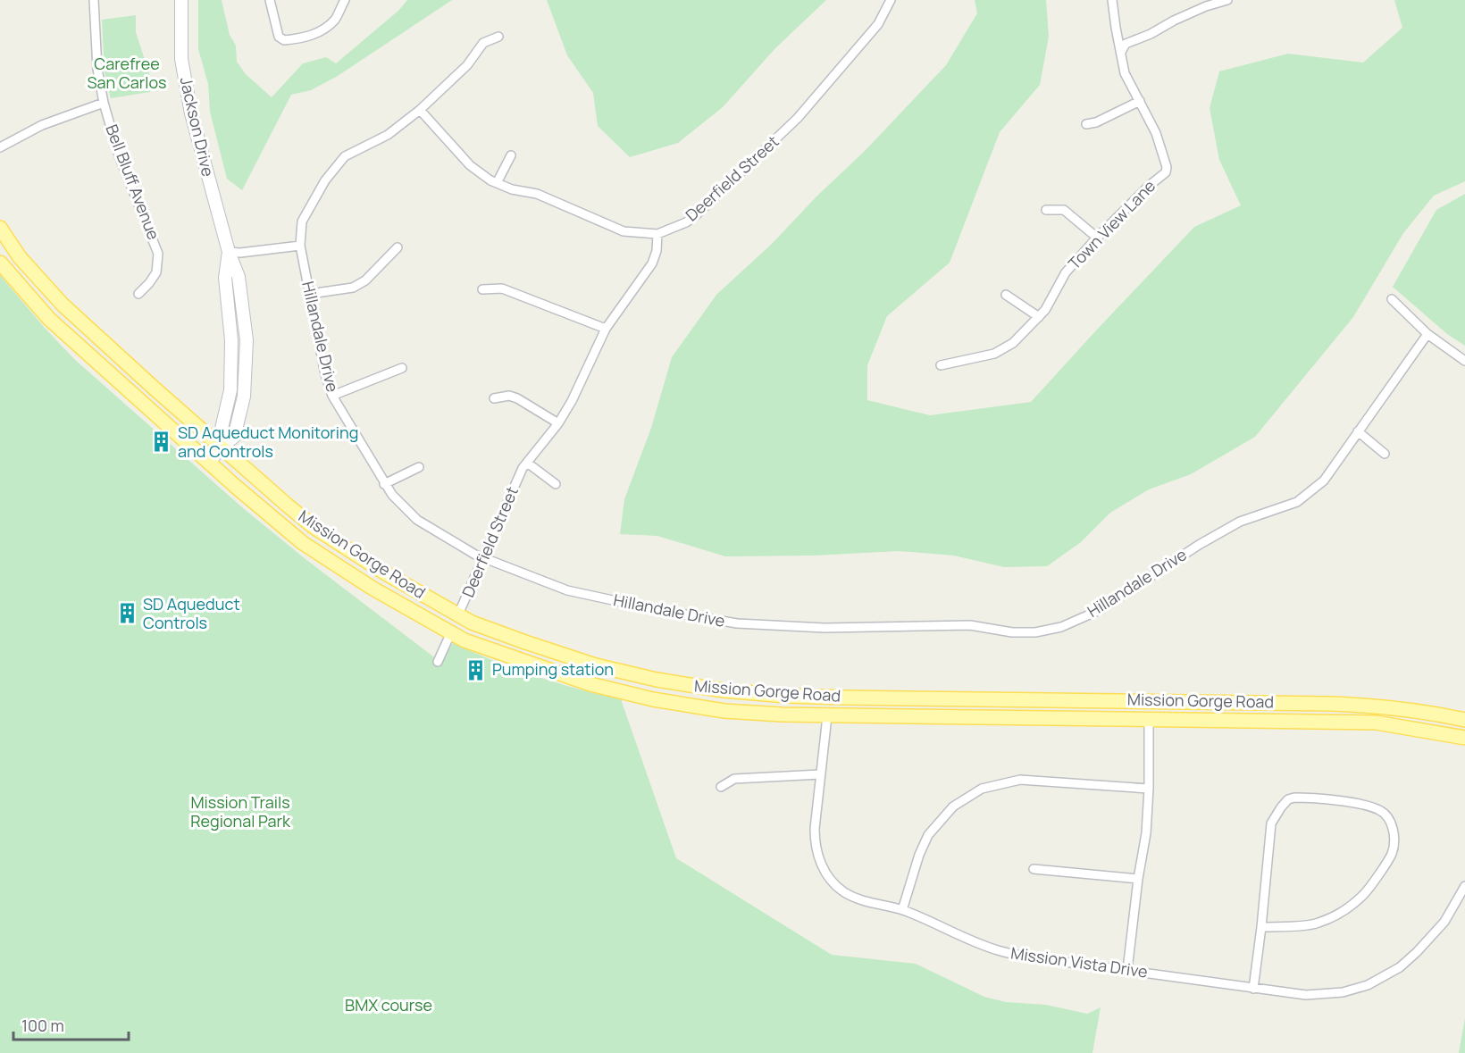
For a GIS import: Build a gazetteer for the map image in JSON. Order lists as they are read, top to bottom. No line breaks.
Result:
{"streets":{"main road":["Jackson Drive","Mission Gorge Road"],"street":["Deerfield Street","Bell Bluff Avenue","Town View Lane","Hillandale Drive","Mission Vista Drive"]},"crossings":[["Jackson Drive","Mission Gorge Road"],["Deerfield Street","Hillandale Drive"],["Deerfield Street","Mission Gorge Road"],["Mission Gorge Road","Mission Vista Drive"]],"parks":["Carefree San Carlos","Mission Trails Regional Park","BMX course"],"places":{"building":["SD Aqueduct Monitoring and Controls","SD Aqueduct Controls","Pumping station"]},"scale_bar":"100 m"}
